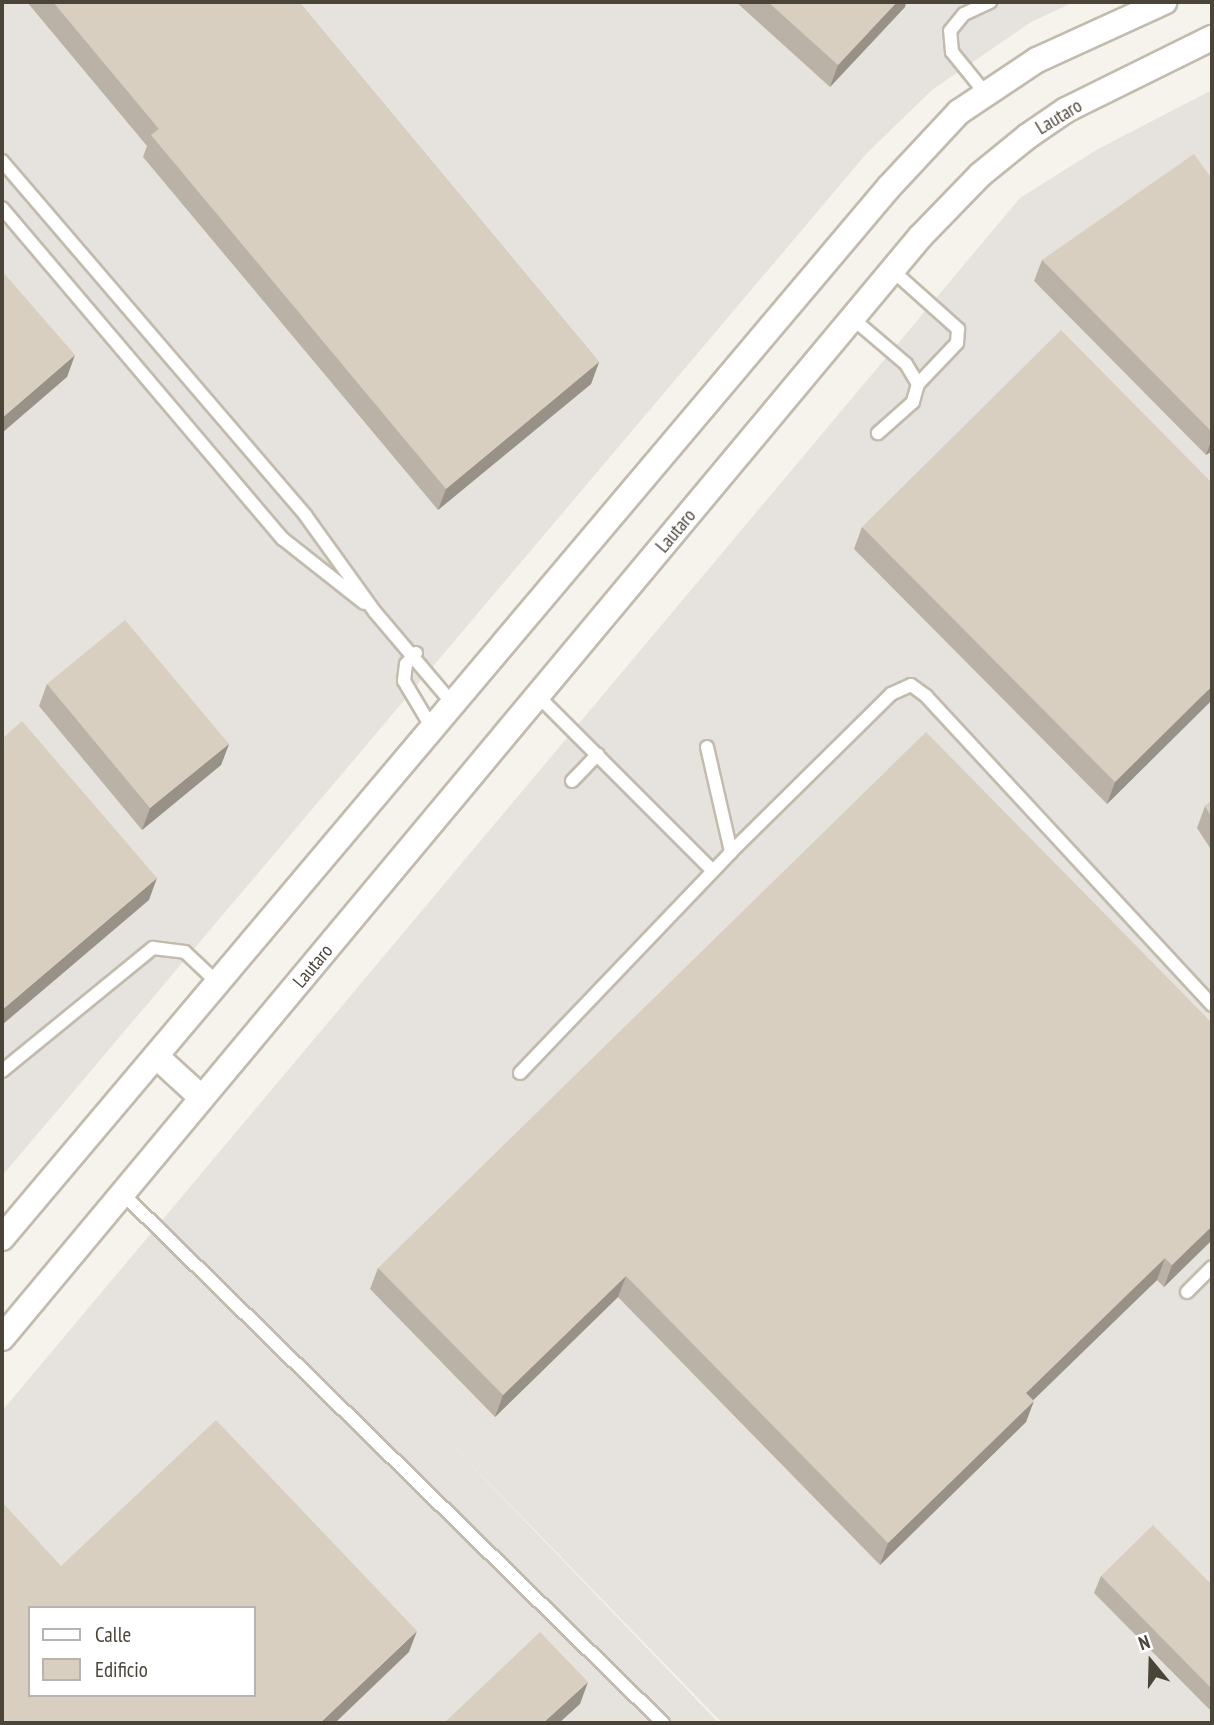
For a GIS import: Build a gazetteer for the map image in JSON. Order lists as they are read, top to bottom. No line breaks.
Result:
{"streets":{"street":["Lautaro"]},"legend":["Calle","Edificio"],"north":"top"}
